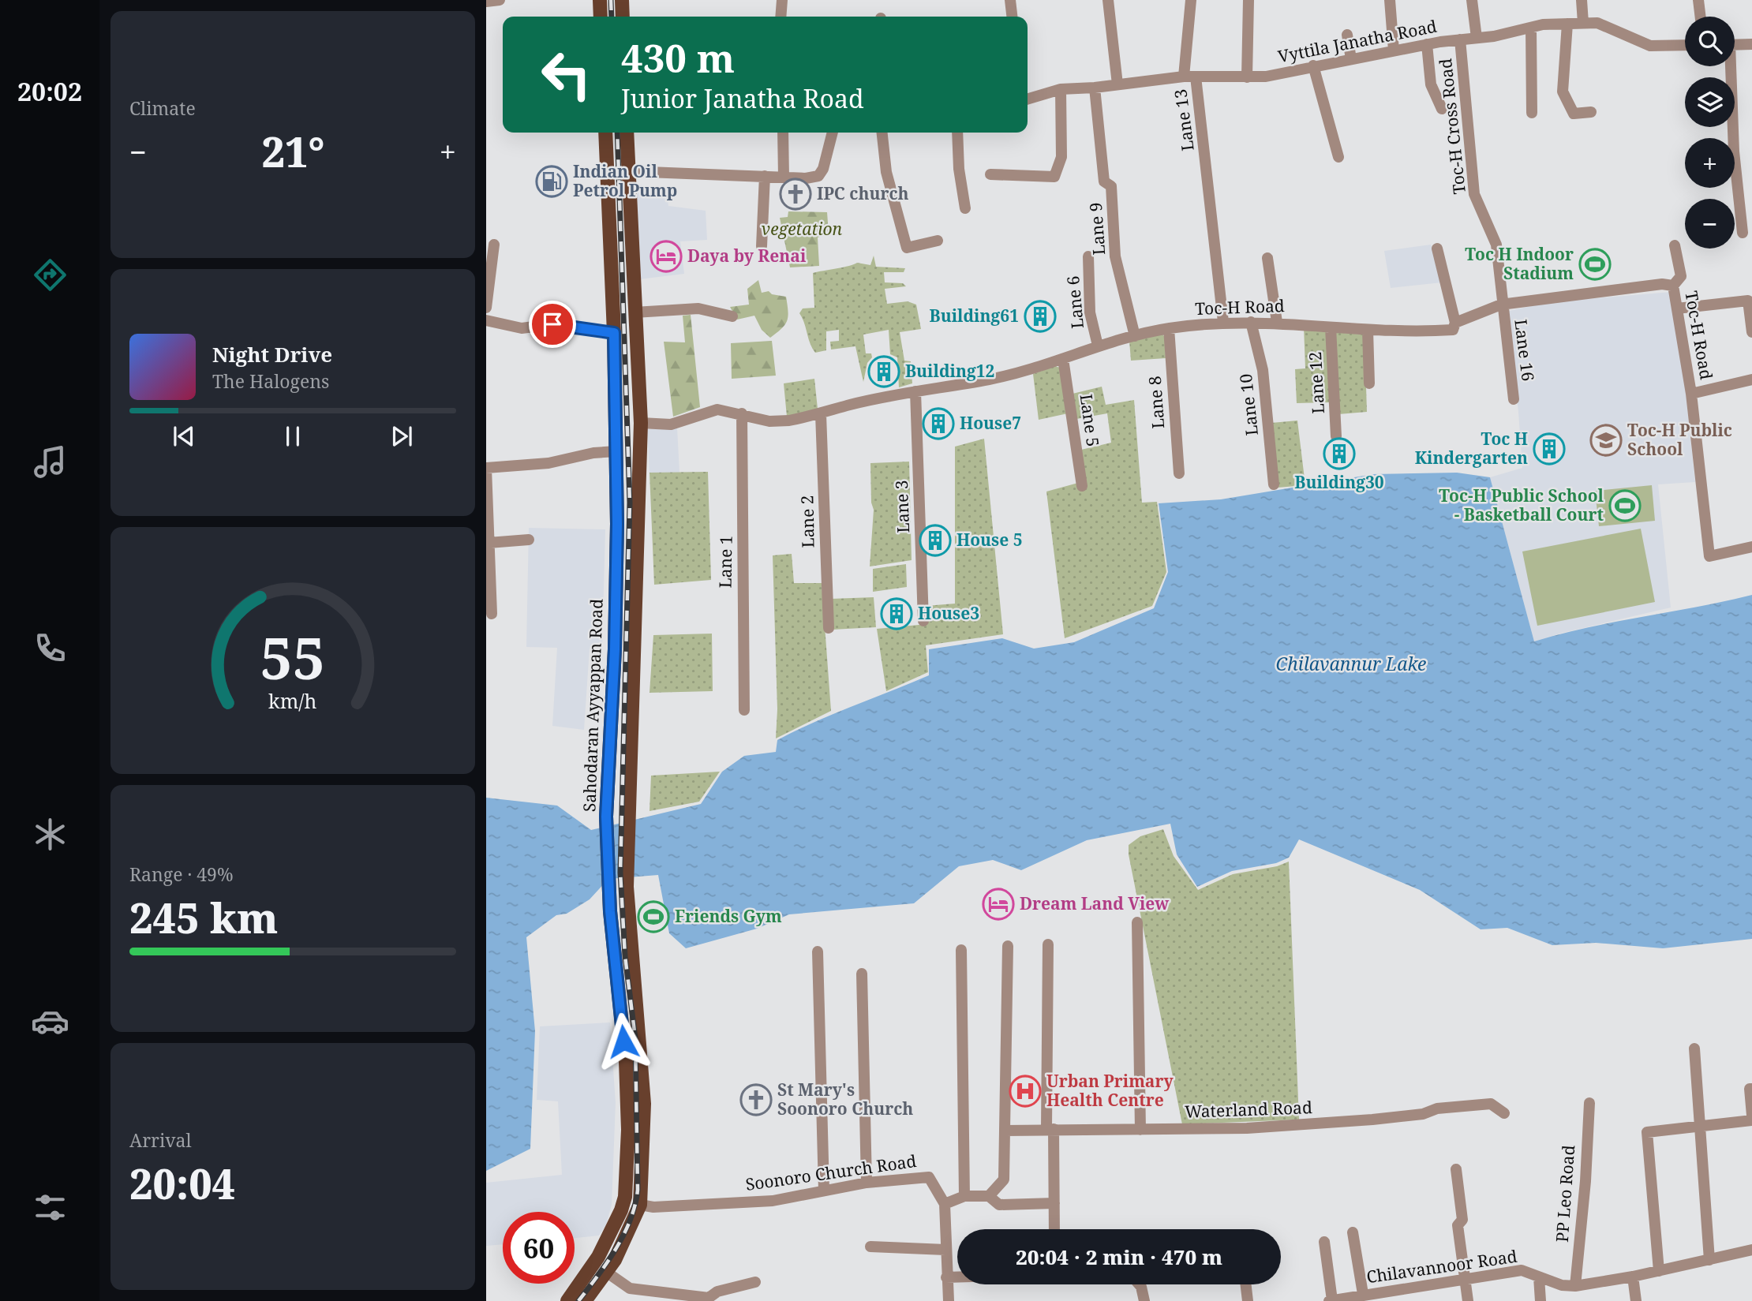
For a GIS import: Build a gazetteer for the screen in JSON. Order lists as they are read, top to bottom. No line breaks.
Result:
{"streets":{"main road":["Sahodaran Ayyappan Road"],"street":["Vyttila Janatha Road","Lane 13","Toc-H Cross Road","Lane 9","Lane 6","Toc-H Road","Lane 16","Lane 12","Lane 8","Lane 10","Lane 5","Lane 3","Lane 2","Lane 1","Waterland Road","Soonoro Church Road","PP Leo Road","Chilavannoor Road"]},"crossings":[["Vyttila Janatha Road","Lane 13"],["Vyttila Janatha Road","Toc-H Cross Road"],["Vyttila Janatha Road","Lane 9"],["Lane 13","Toc-H Road"],["Toc-H Cross Road","Toc-H Road"],["Toc-H Cross Road","Lane 16"],["Lane 9","Toc-H Road"],["Lane 6","Toc-H Road"],["Toc-H Road","Lane 16"],["Toc-H Road","Lane 12"],["Toc-H Road","Lane 8"],["Toc-H Road","Lane 10"],["Toc-H Road","Lane 5"],["Toc-H Road","Lane 3"],["Toc-H Road","Lane 2"],["Toc-H Road","Lane 1"],["PP Leo Road","Chilavannoor Road"]],"water":["Chilavannur Lake"],"parks":["vegetation"],"places":{"fuel station":["Indian Oil Petrol Pump"],"church":["IPC church","St Mary's Soonoro Church"],"hotel":["Daya by Renai","Dream Land View"],"sports":["Toc H Indoor Stadium","Toc-H Public School - Basketball Court","Friends Gym"],"building":["Building61","Building12","House7","Toc H Kindergarten","Building30","House 5","House3"],"school or university":["Toc-H Public School"],"hospital":["Urban Primary Health Centre"]},"page":{"tabs":"20:02","tile":["Climate",["Range · 49%","245 km"],["Arrival","20:04"]],"map_buttons":["+","−"],"turn":["430 m","Junior Janatha Road"],"heat":["−","21°","+"],"song":["Night Drive","The Halogens"],"limit":"60","trip":"20:04 · 2 min · 470 m","gauge":["55","km/h"]}}
